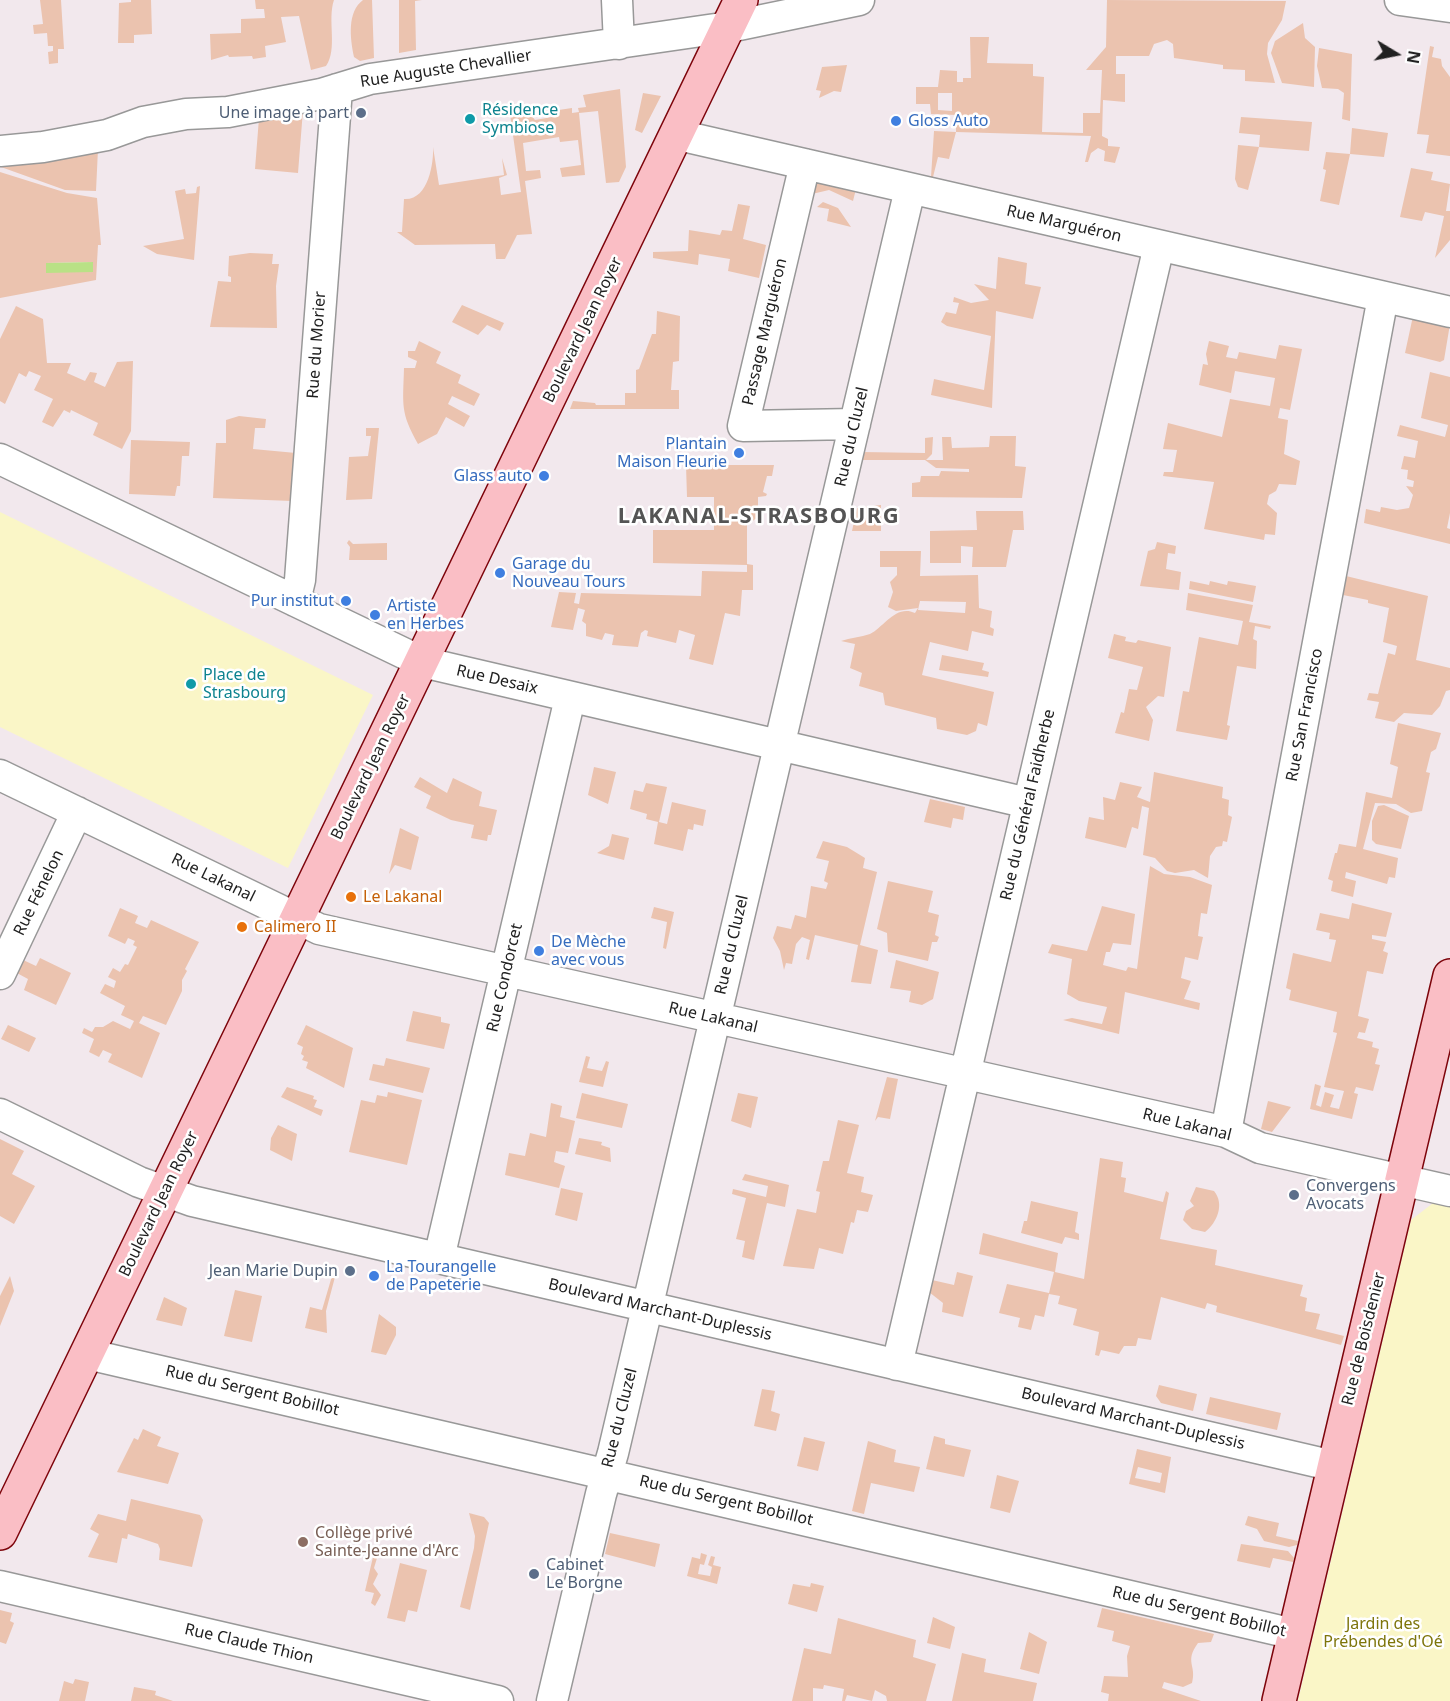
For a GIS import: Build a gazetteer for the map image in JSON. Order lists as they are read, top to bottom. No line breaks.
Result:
{"streets":{"street":["Rue Auguste Chevallier","Rue Marguéron","Boulevard Jean Royer","Passage Marguéron","Rue du Morier","Rue du Cluzel","Rue Desaix","Rue San Francisco","Rue du Général Faidherbe","Rue Lakanal","Rue Fénelon","Rue Condorcet","Boulevard Marchant-Duplessis","Rue de Boisdenier","Rue du Sergent Bobillot","Rue Claude Thion"]},"crossings":[["Rue Auguste Chevallier","Boulevard Jean Royer"],["Rue Auguste Chevallier","Rue du Morier"],["Rue Marguéron","Boulevard Jean Royer"],["Rue Marguéron","Passage Marguéron"],["Rue Marguéron","Rue du Cluzel"],["Rue Marguéron","Rue San Francisco"],["Rue Marguéron","Rue du Général Faidherbe"],["Boulevard Jean Royer","Rue Desaix"],["Boulevard Jean Royer","Rue Lakanal"],["Boulevard Jean Royer","Boulevard Marchant-Duplessis"],["Boulevard Jean Royer","Rue du Sergent Bobillot"],["Passage Marguéron","Rue du Cluzel"],["Rue du Morier","Rue Desaix"],["Rue du Cluzel","Rue Desaix"],["Rue du Cluzel","Rue Lakanal"],["Rue du Cluzel","Boulevard Marchant-Duplessis"],["Rue du Cluzel","Rue du Sergent Bobillot"],["Rue Desaix","Rue du Général Faidherbe"],["Rue Desaix","Rue Condorcet"],["Rue San Francisco","Rue Lakanal"],["Rue du Général Faidherbe","Rue Lakanal"],["Rue du Général Faidherbe","Boulevard Marchant-Duplessis"],["Rue Lakanal","Rue Fénelon"],["Rue Lakanal","Rue Condorcet"],["Rue Lakanal","Rue de Boisdenier"],["Rue Condorcet","Boulevard Marchant-Duplessis"],["Boulevard Marchant-Duplessis","Rue de Boisdenier"],["Rue de Boisdenier","Rue du Sergent Bobillot"]],"districts":["LAKANAL-STRASBOURG"],"parks":["Jardin des Prébendes d'Oé"],"places":["Une image à part","Résidence Symbiose","Gloss Auto","Plantain Maison Fleurie","Glass auto","Garage du Nouveau Tours","Pur institut","Artiste en Herbes","Place de Strasbourg","Le Lakanal","Calimero II","De Mèche avec vous","Convergens Avocats","Jean Marie Dupin","La Tourangelle de Papeterie","Collège privé Sainte-Jeanne d'Arc","Cabinet Le Borgne"],"north":"right"}
